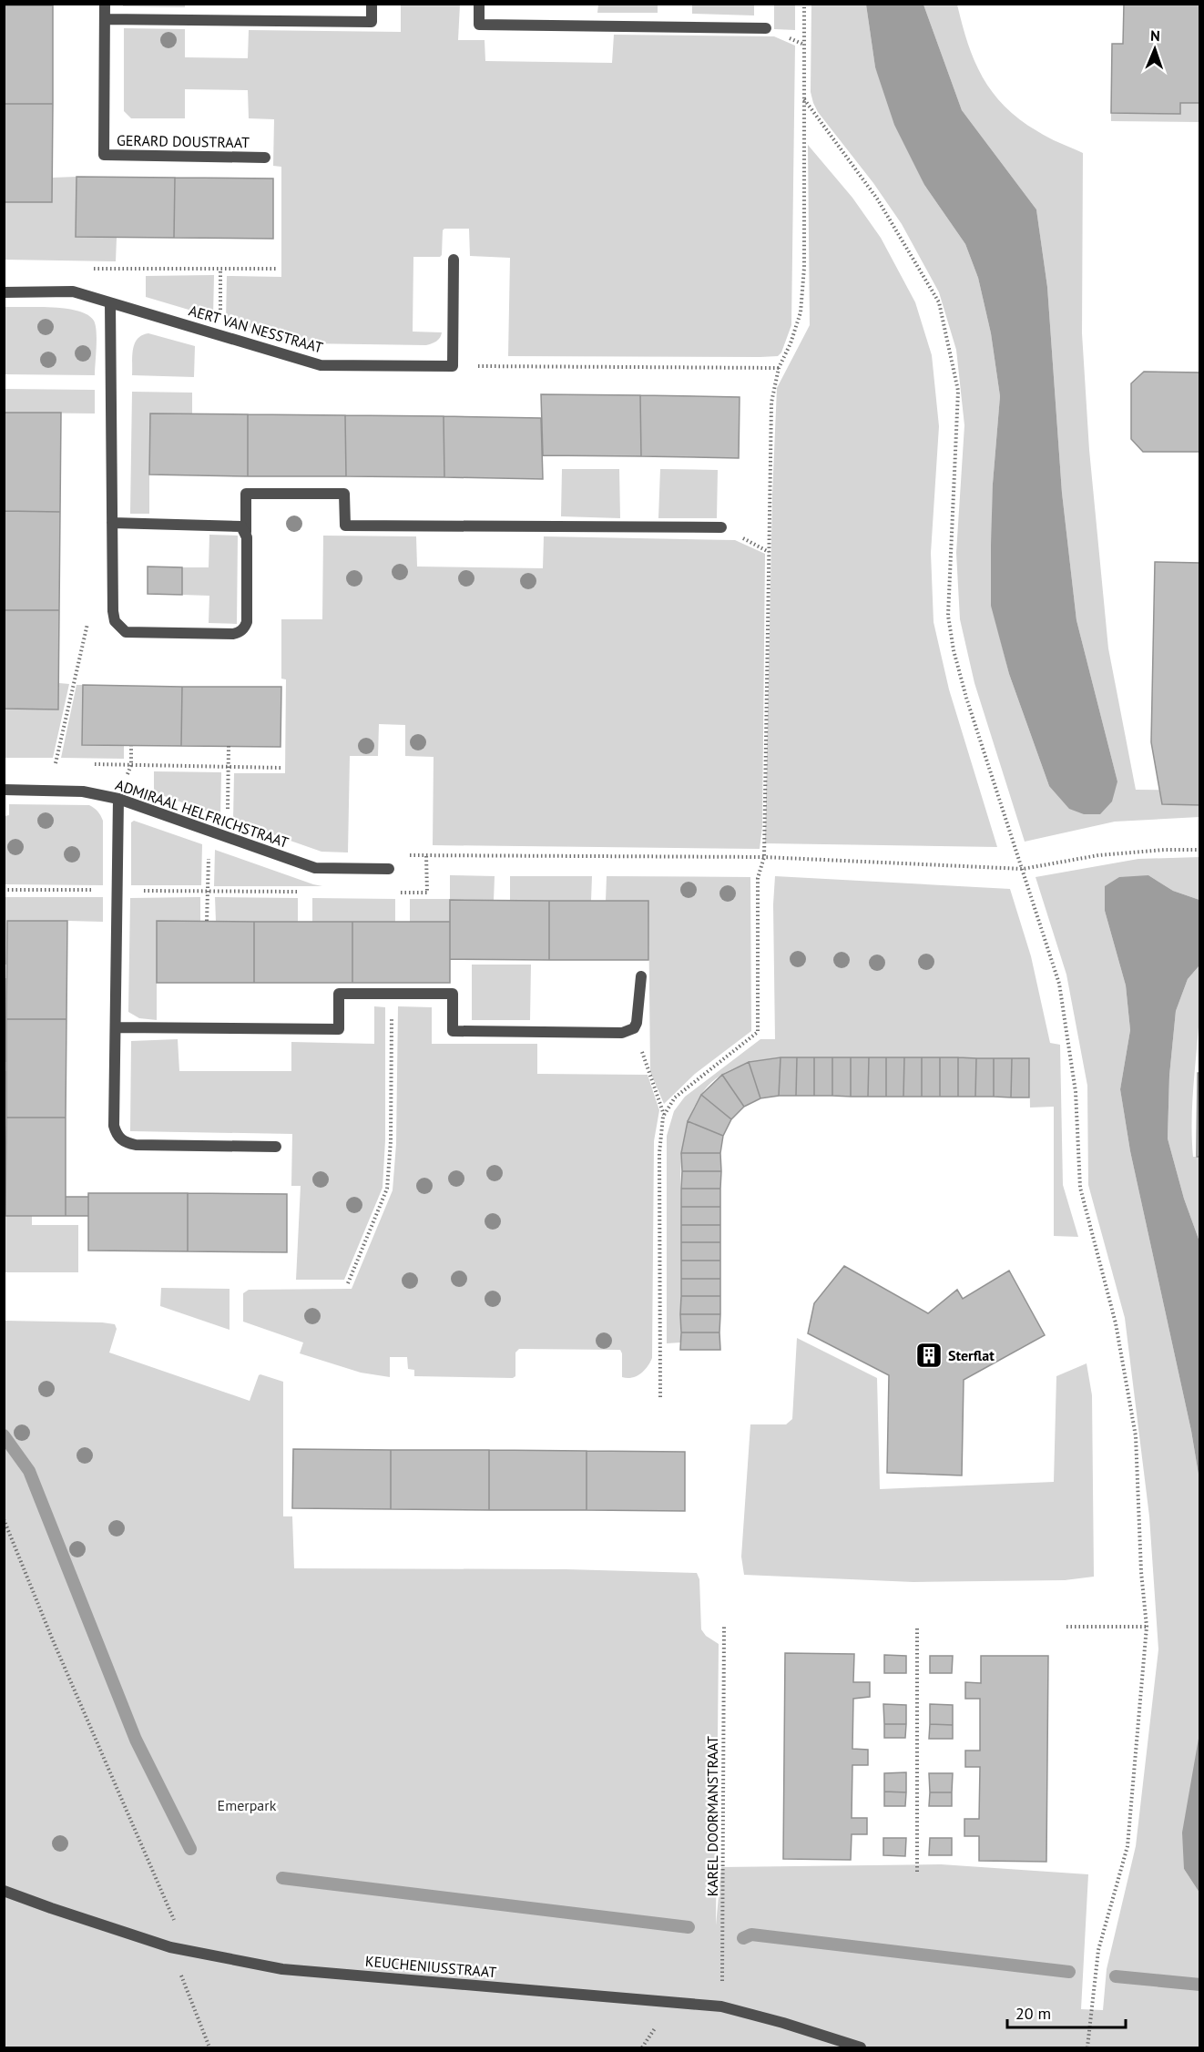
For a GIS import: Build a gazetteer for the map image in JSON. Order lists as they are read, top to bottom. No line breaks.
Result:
{"streets":{"street":["GERARD DOUSTRAAT","AERT VAN NESSTRAAT","ADMIRAAL HELFRICHSTRAAT","KEUCHENIUSSTRAAT"],"path":["KAREL DOORMANSTRAAT"]},"crossings":[["KAREL DOORMANSTRAAT","KEUCHENIUSSTRAAT"]],"parks":["Emerpark"],"places":{"building":["Sterflat"]},"scale_bar":"20 m","north":"top"}
